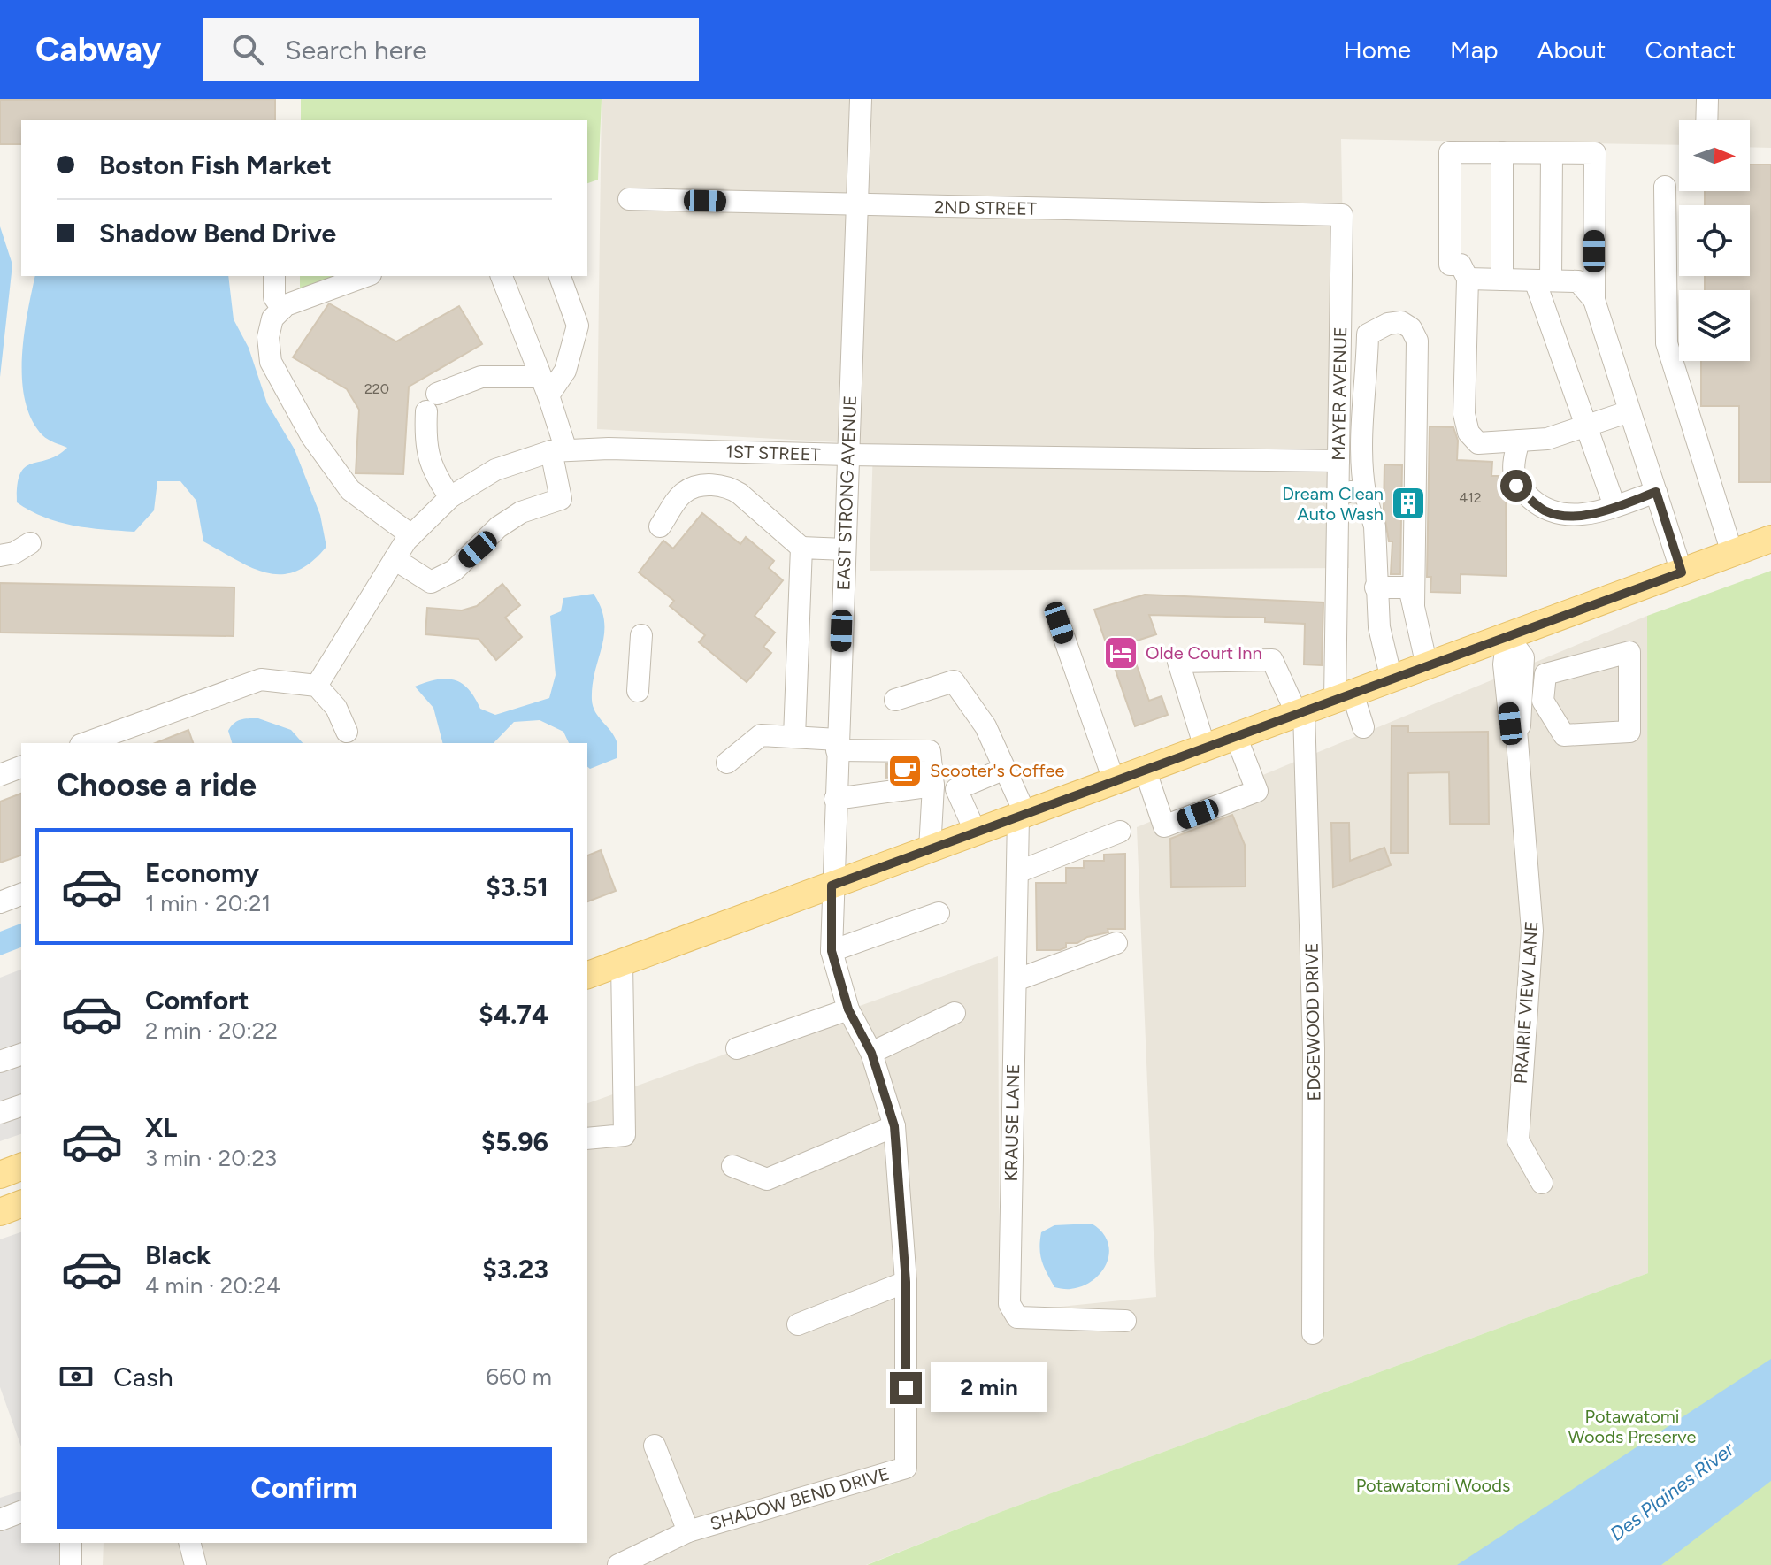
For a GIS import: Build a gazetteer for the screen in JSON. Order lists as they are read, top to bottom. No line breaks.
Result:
{"streets":{"street":["2ND STREET","MAYER AVENUE","1ST STREET","EAST STRONG AVENUE","PRAIRIE VIEW LANE","EDGEWOOD DRIVE","KRAUSE LANE","SHADOW BEND DRIVE"]},"crossings":[["2ND STREET","MAYER AVENUE"],["2ND STREET","EAST STRONG AVENUE"],["MAYER AVENUE","1ST STREET"],["1ST STREET","EAST STRONG AVENUE"],["EAST STRONG AVENUE","SHADOW BEND DRIVE"]],"water":["Des Plaines River"],"parks":["Potawatomi Woods Preserve","Potawatomi Woods"],"places":{"building":["Dream Clean Auto Wash"],"hotel":["Olde Court Inn"],"cafe":["Scooter's Coffee"]},"house_numbers":["220","412"],"north":"right","page":{"header":"Cabway","search":"Search here","nav":["Home","Map","About","Contact"],"banner":["Boston Fish Market","Shadow Bend Drive"],"heading":"Choose a ride","list":[{"name":"Economy","note":"1 min · 20:21","value":"$3.51"},{"name":"Comfort","note":"2 min · 20:22","value":"$4.74"},{"name":"XL","note":"3 min · 20:23","value":"$5.96"},{"name":"Black","note":"4 min · 20:24","value":"$3.23"}],"pay":["Cash","660 m"],"bubble":"2 min","buttons":"Confirm"}}
